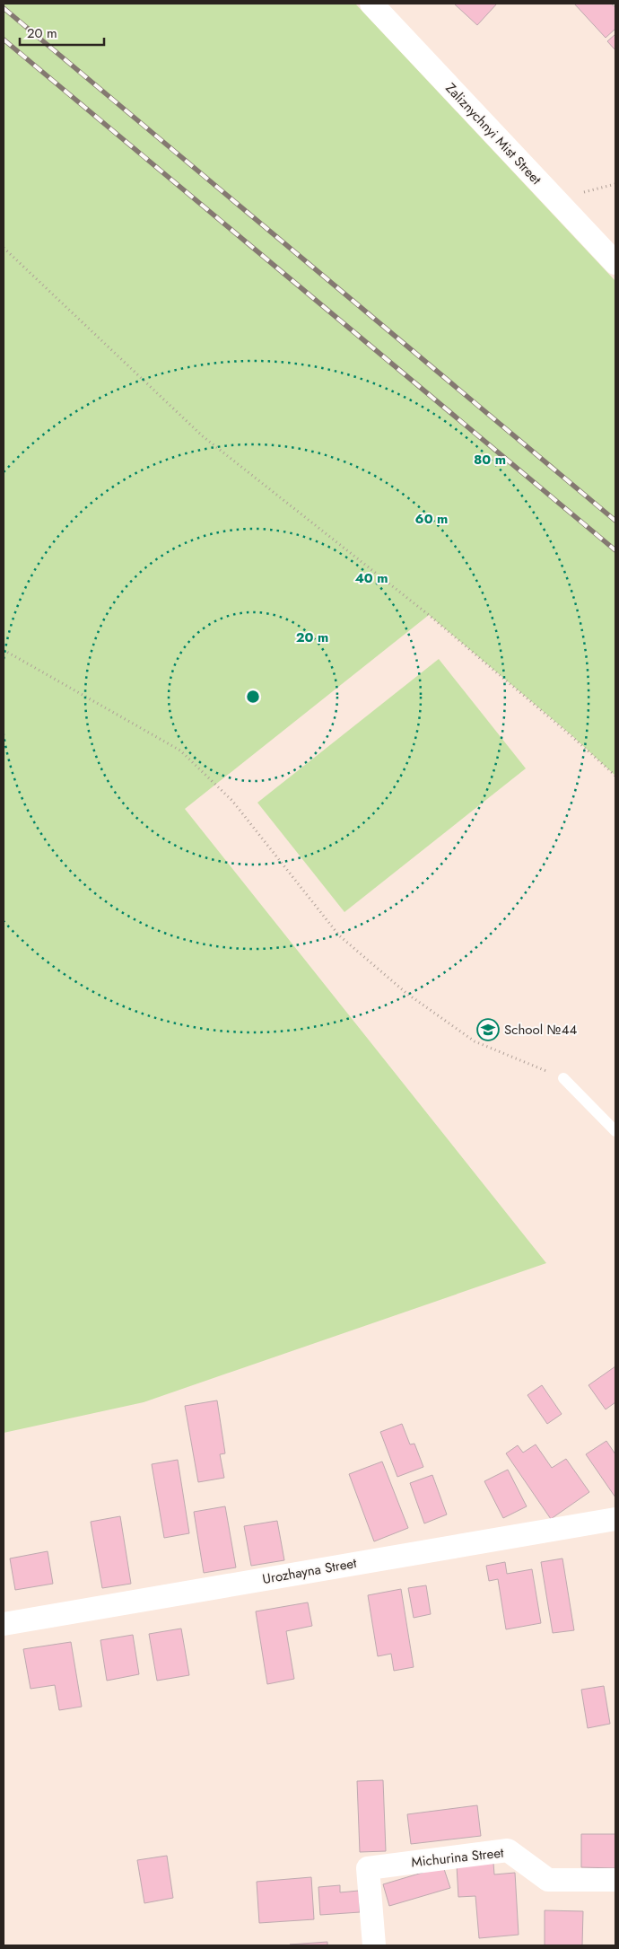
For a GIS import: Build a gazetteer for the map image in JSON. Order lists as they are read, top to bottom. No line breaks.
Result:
{"streets":{"street":["Zaliznychnyi Mist Street","Urozhayna Street","Michurina Street"]},"places":{"school or university":["School №44"]},"scale_bar":"20 m","rings":["80 m","60 m","40 m","20 m"]}
